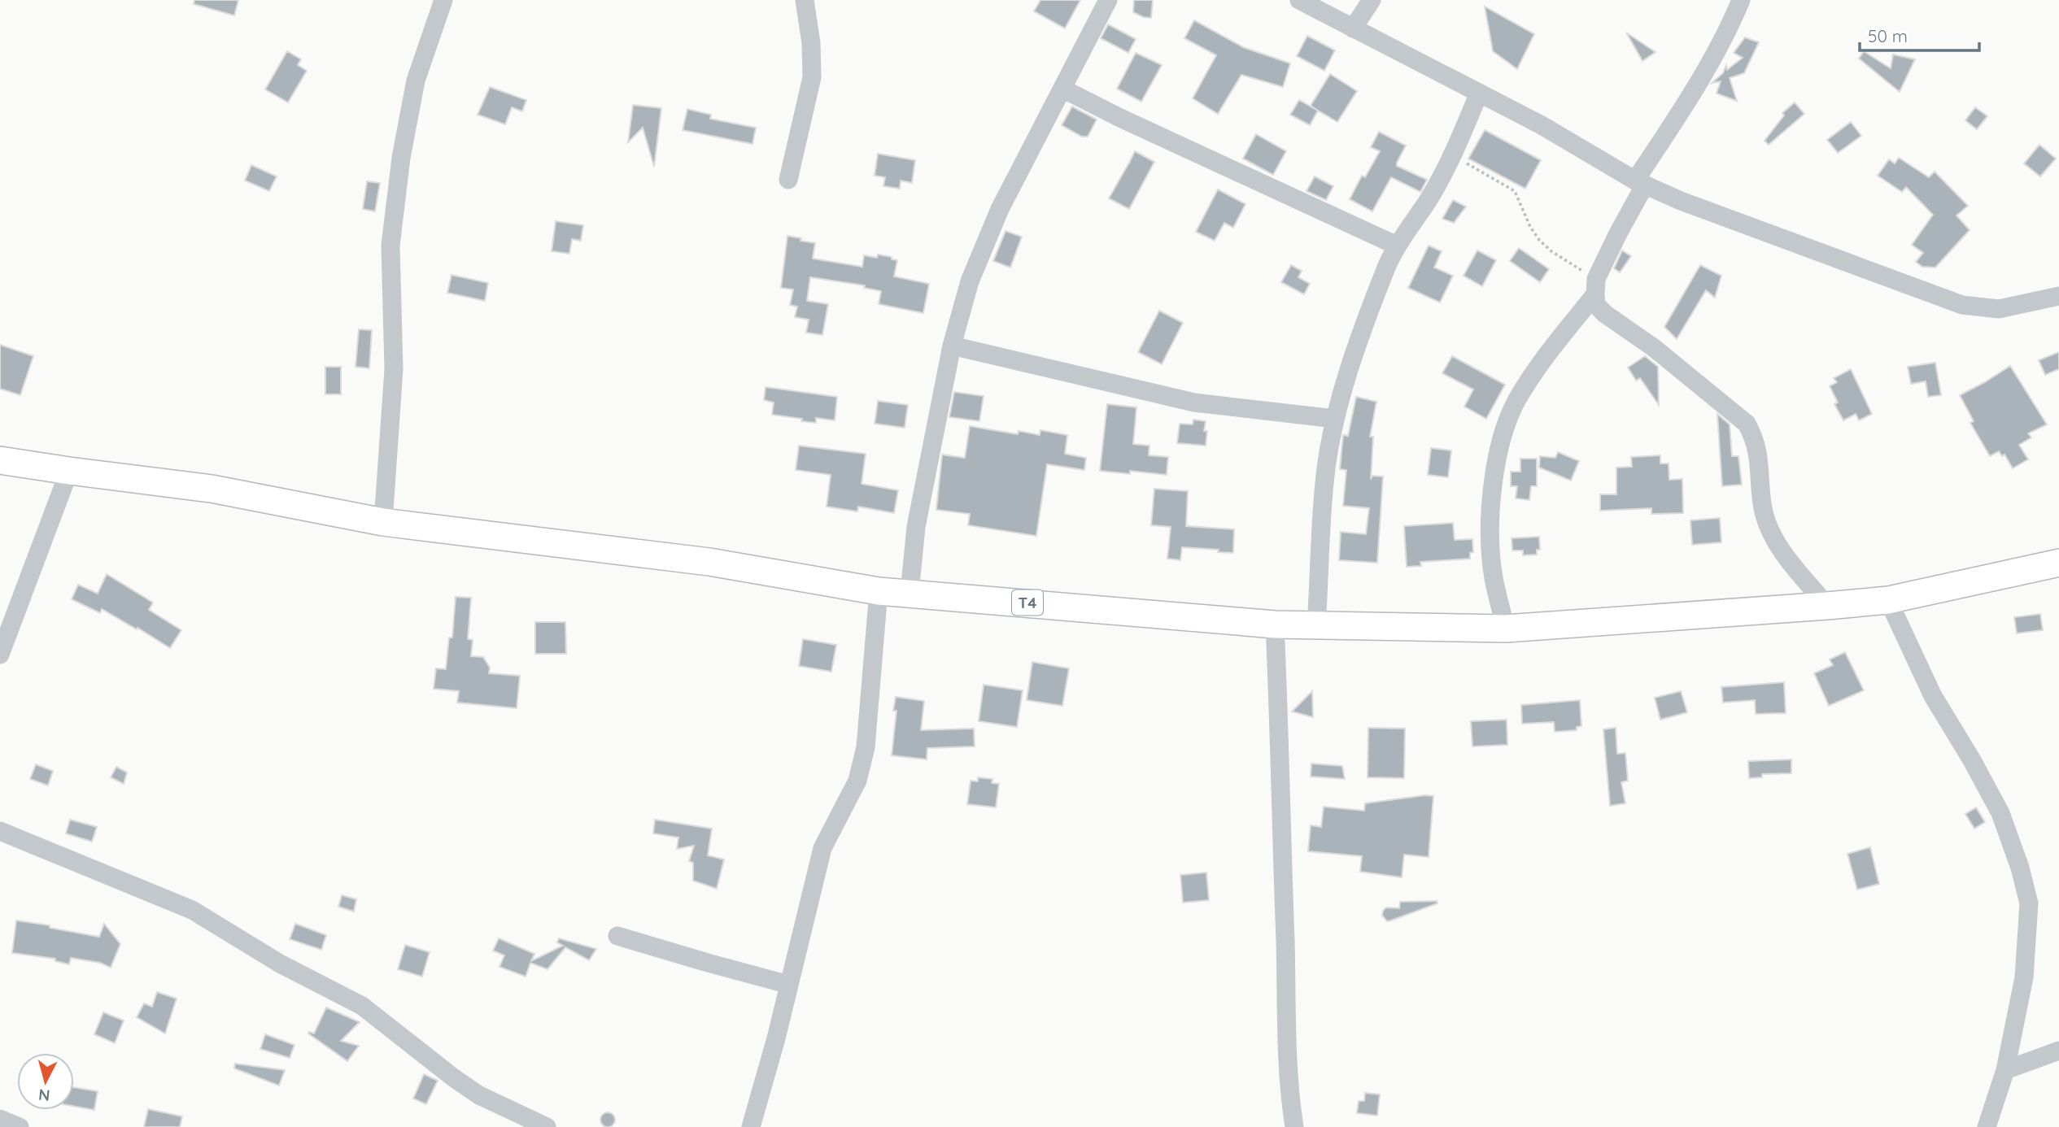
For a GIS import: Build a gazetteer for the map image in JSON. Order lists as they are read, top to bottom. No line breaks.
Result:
{"streets":{"highway":["T4"]},"scale_bar":"50 m","north":"bottom"}
